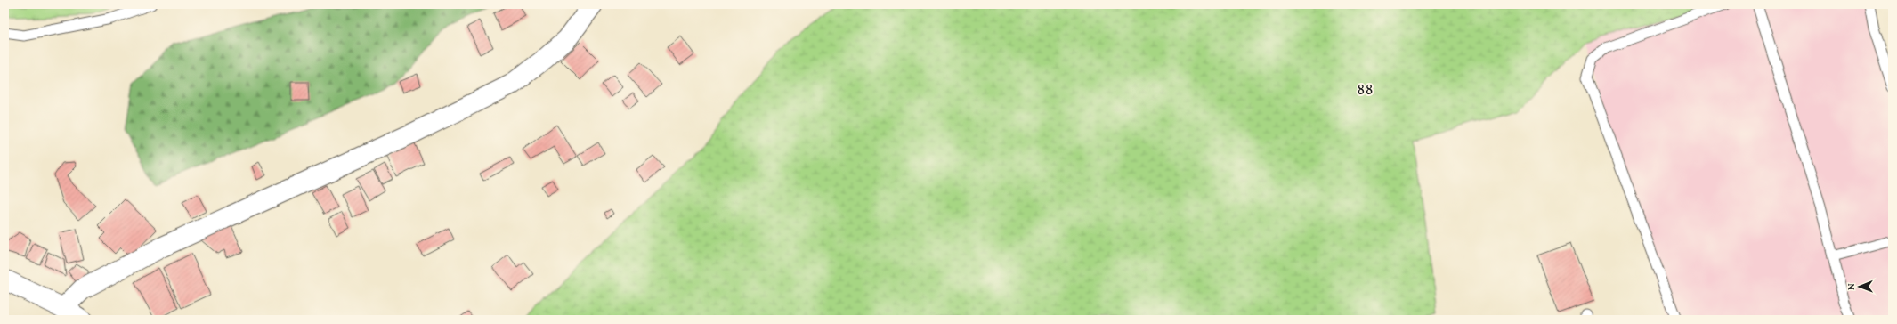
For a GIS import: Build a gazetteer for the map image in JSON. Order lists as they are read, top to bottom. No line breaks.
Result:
{"districts":["88"],"north":"left"}
